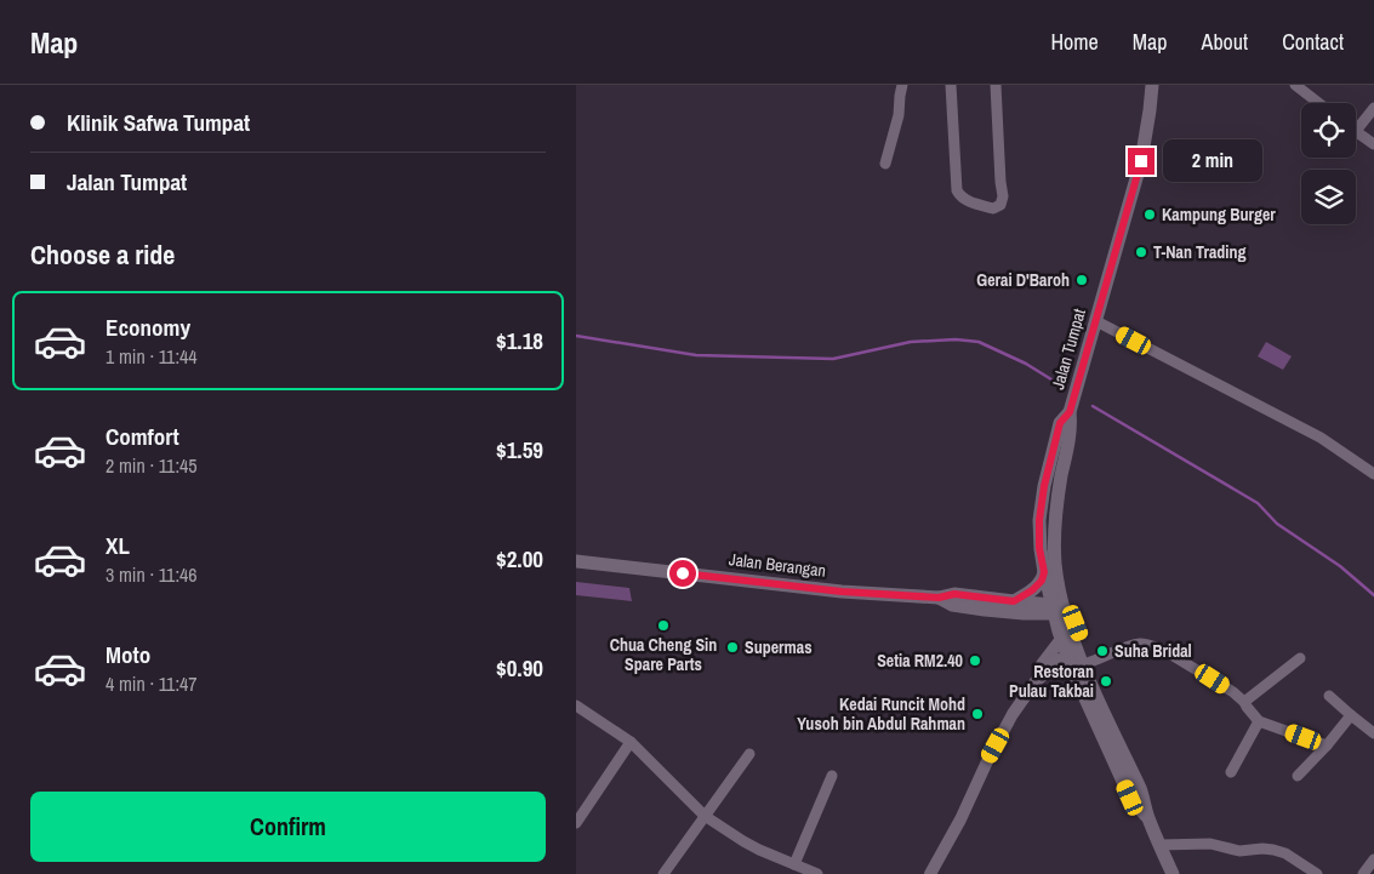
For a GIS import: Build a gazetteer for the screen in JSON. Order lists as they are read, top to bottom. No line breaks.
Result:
{"streets":{"main road":["Jalan Tumpat","Jalan Berangan"]},"crossings":[["Jalan Tumpat","Jalan Berangan"]],"places":["Kampung Burger","T-Nan Trading","Gerai D'Baroh","Chua Cheng Sin Spare Parts","Supermas","Suha Bridal","Setia RM2.40","Restoran Pulau Takbai","Kedai Runcit Mohd Yusoh bin Abdul Rahman"],"page":{"header":"Map","nav":["Home","Map","About","Contact"],"banner":["Klinik Safwa Tumpat","Jalan Tumpat"],"bubble":"2 min","heading":"Choose a ride","list":[{"name":"Economy","note":"1 min · 11:44","value":"$1.18"},{"name":"Comfort","note":"2 min · 11:45","value":"$1.59"},{"name":"XL","note":"3 min · 11:46","value":"$2.00"},{"name":"Moto","note":"4 min · 11:47","value":"$0.90"}],"buttons":"Confirm"}}
